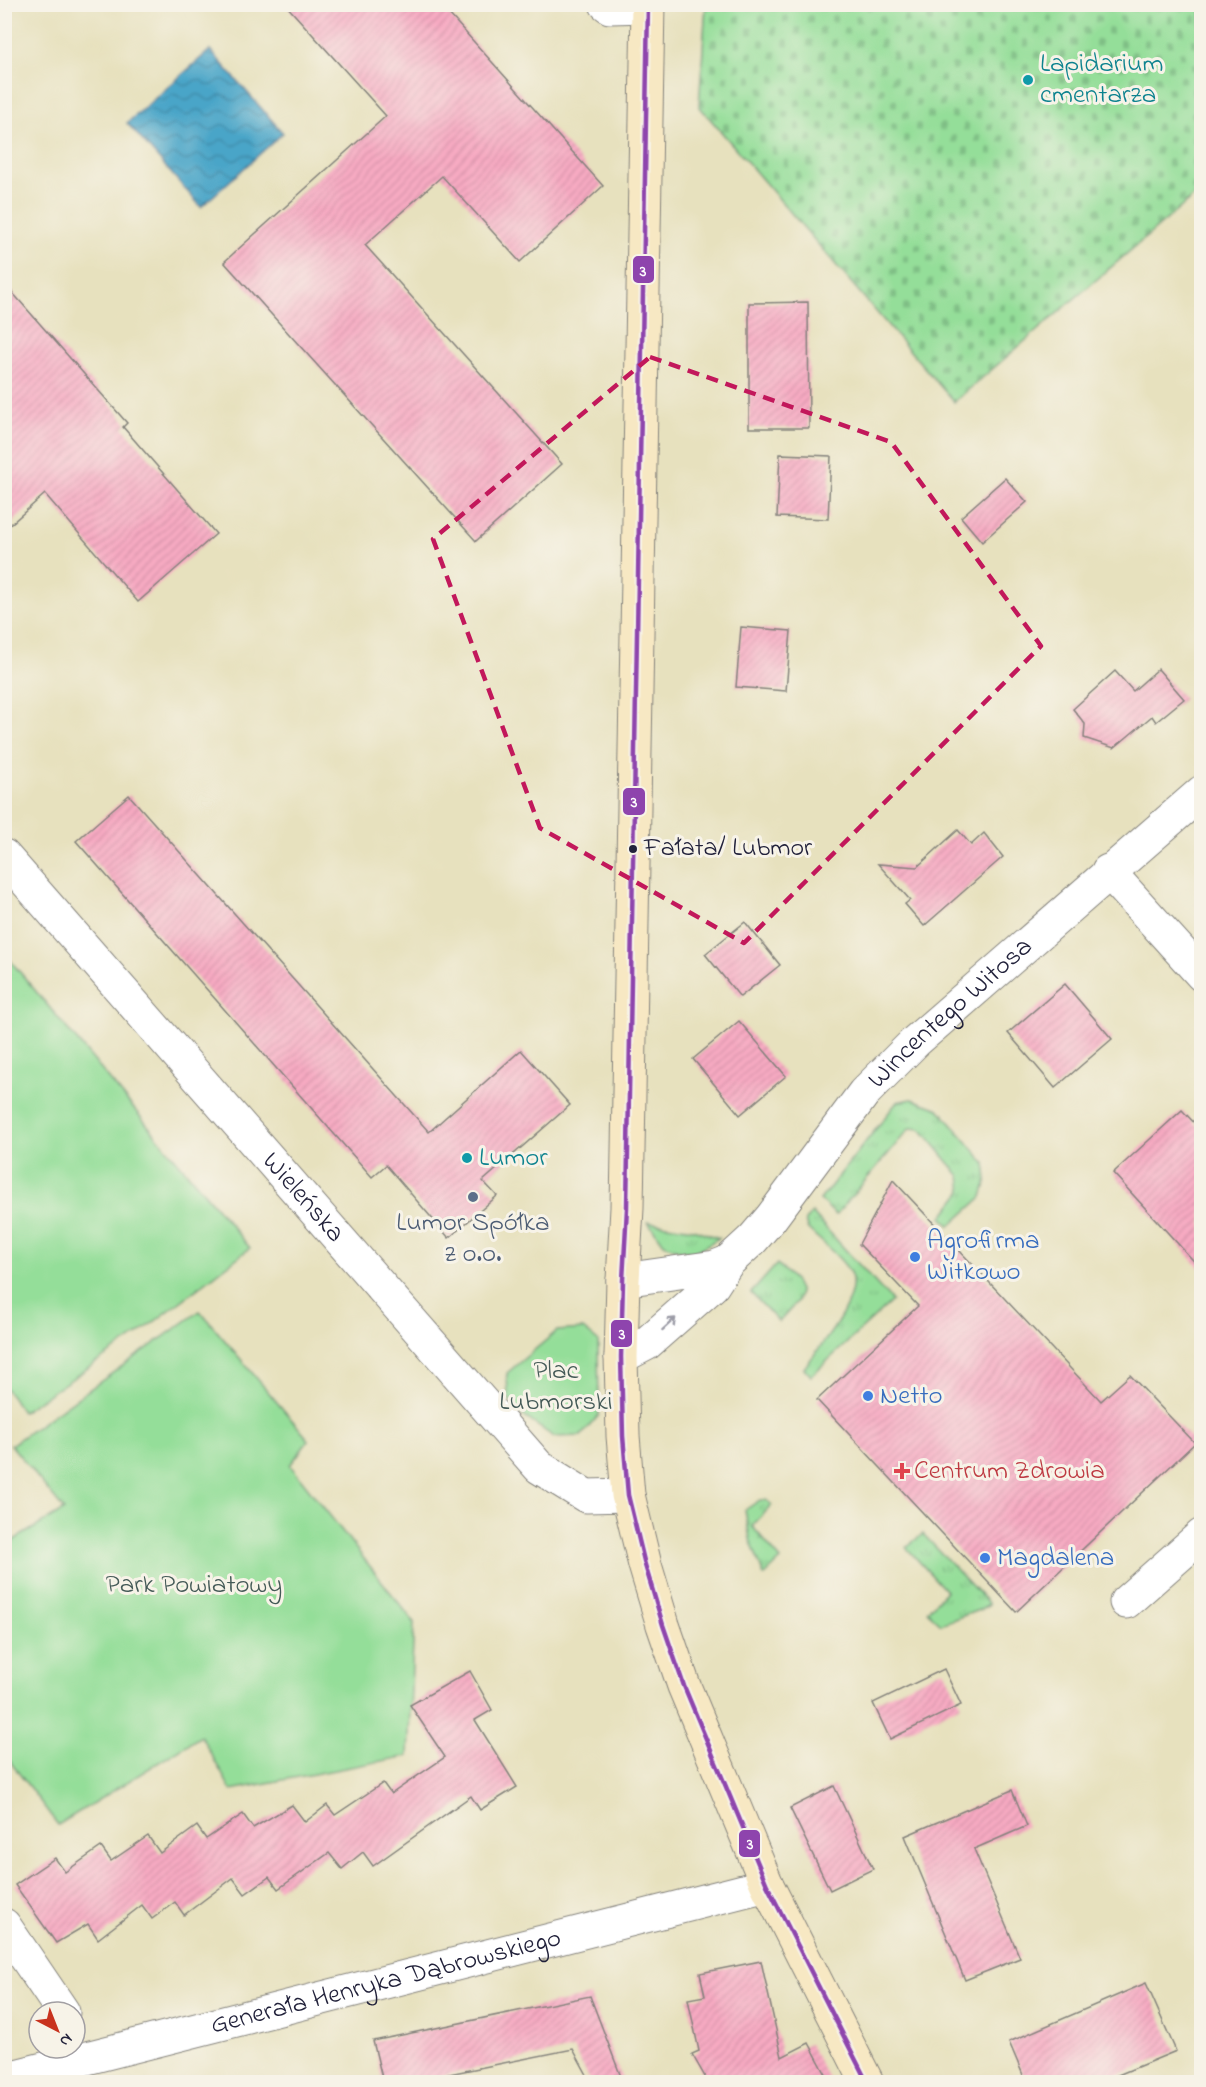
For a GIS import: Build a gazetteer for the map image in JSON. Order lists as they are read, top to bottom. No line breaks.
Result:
{"streets":{"street":["Wincentego Witosa","Wieleńska","Generała Henryka Dąbrowskiego"]},"parks":["Plac Lubmorski","Park Powiatowy"],"places":{"other":["Lapidarium cmentarza","Fałata/ Lubmor","Lumor","Lumor Spółka z o.o.","Agrofirma Witkowo","Netto","Magdalena"],"health":["Centrum Zdrowia"]},"lines":["transit line 3"],"north":"bottom right"}
